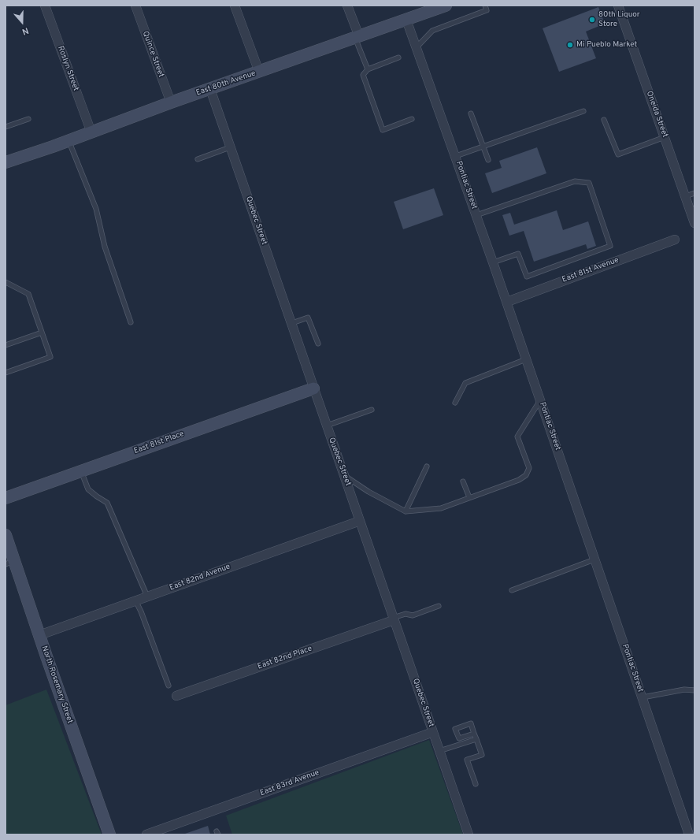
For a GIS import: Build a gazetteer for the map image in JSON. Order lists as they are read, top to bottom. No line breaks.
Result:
{"streets":{"street":["Quince Street","Roslyn Street","East 80th Avenue","Oneida Street","Pontiac Street","Quebec Street","East 81st Avenue","East 81st Place","East 82nd Avenue","East 82nd Place","North Rosemary Street","East 83rd Avenue"]},"crossings":[["Quince Street","East 80th Avenue"],["Roslyn Street","East 80th Avenue"],["East 80th Avenue","Pontiac Street"],["East 80th Avenue","Quebec Street"],["Pontiac Street","East 81st Avenue"],["Quebec Street","East 81st Place"],["Quebec Street","East 82nd Avenue"],["Quebec Street","East 82nd Place"],["Quebec Street","East 83rd Avenue"],["East 82nd Avenue","North Rosemary Street"]],"places":["80th Liquor Store","Mi Pueblo Market"],"north":"bottom"}
